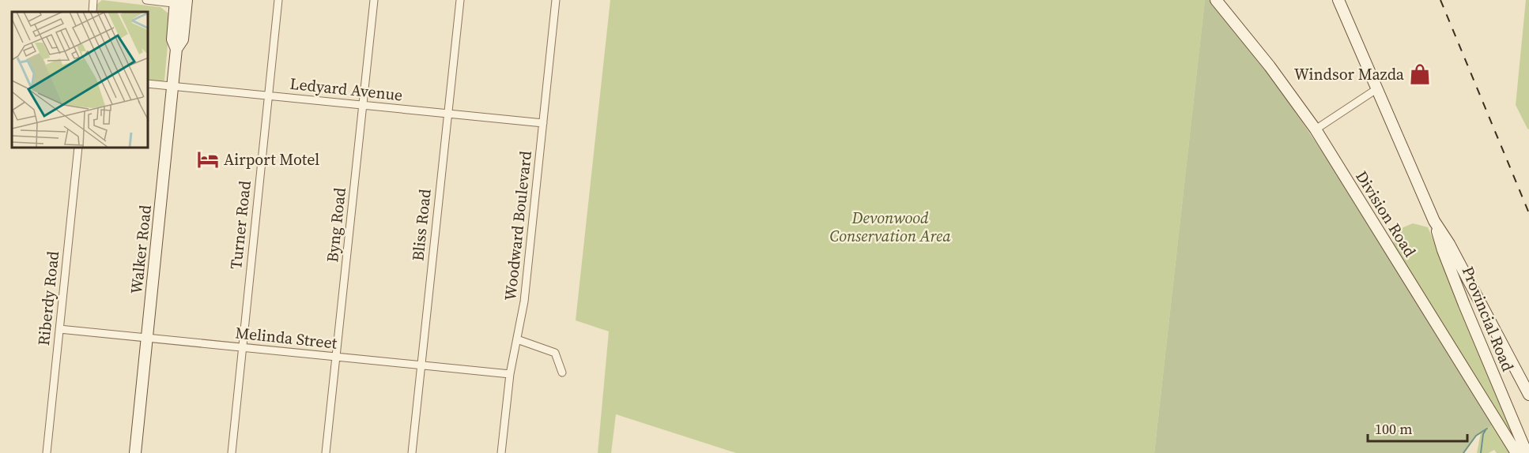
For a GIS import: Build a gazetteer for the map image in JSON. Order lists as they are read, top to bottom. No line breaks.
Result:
{"streets":{"main road":["Division Road","Walker Road","Provincial Road"],"street":["Ledyard Avenue","Turner Road","Byng Road","Bliss Road","Woodward Boulevard","Riberdy Road","Melinda Street"]},"crossings":[["Ledyard Avenue","Turner Road"],["Ledyard Avenue","Byng Road"],["Ledyard Avenue","Bliss Road"],["Ledyard Avenue","Woodward Boulevard"],["Ledyard Avenue","Walker Road"],["Turner Road","Melinda Street"],["Byng Road","Melinda Street"],["Bliss Road","Melinda Street"],["Woodward Boulevard","Melinda Street"],["Walker Road","Melinda Street"],["Riberdy Road","Melinda Street"]],"parks":["Devonwood Conservation Area"],"places":{"shop":["Windsor Mazda"],"hotel":["Airport Motel"]},"scale_bar":"100 m"}
